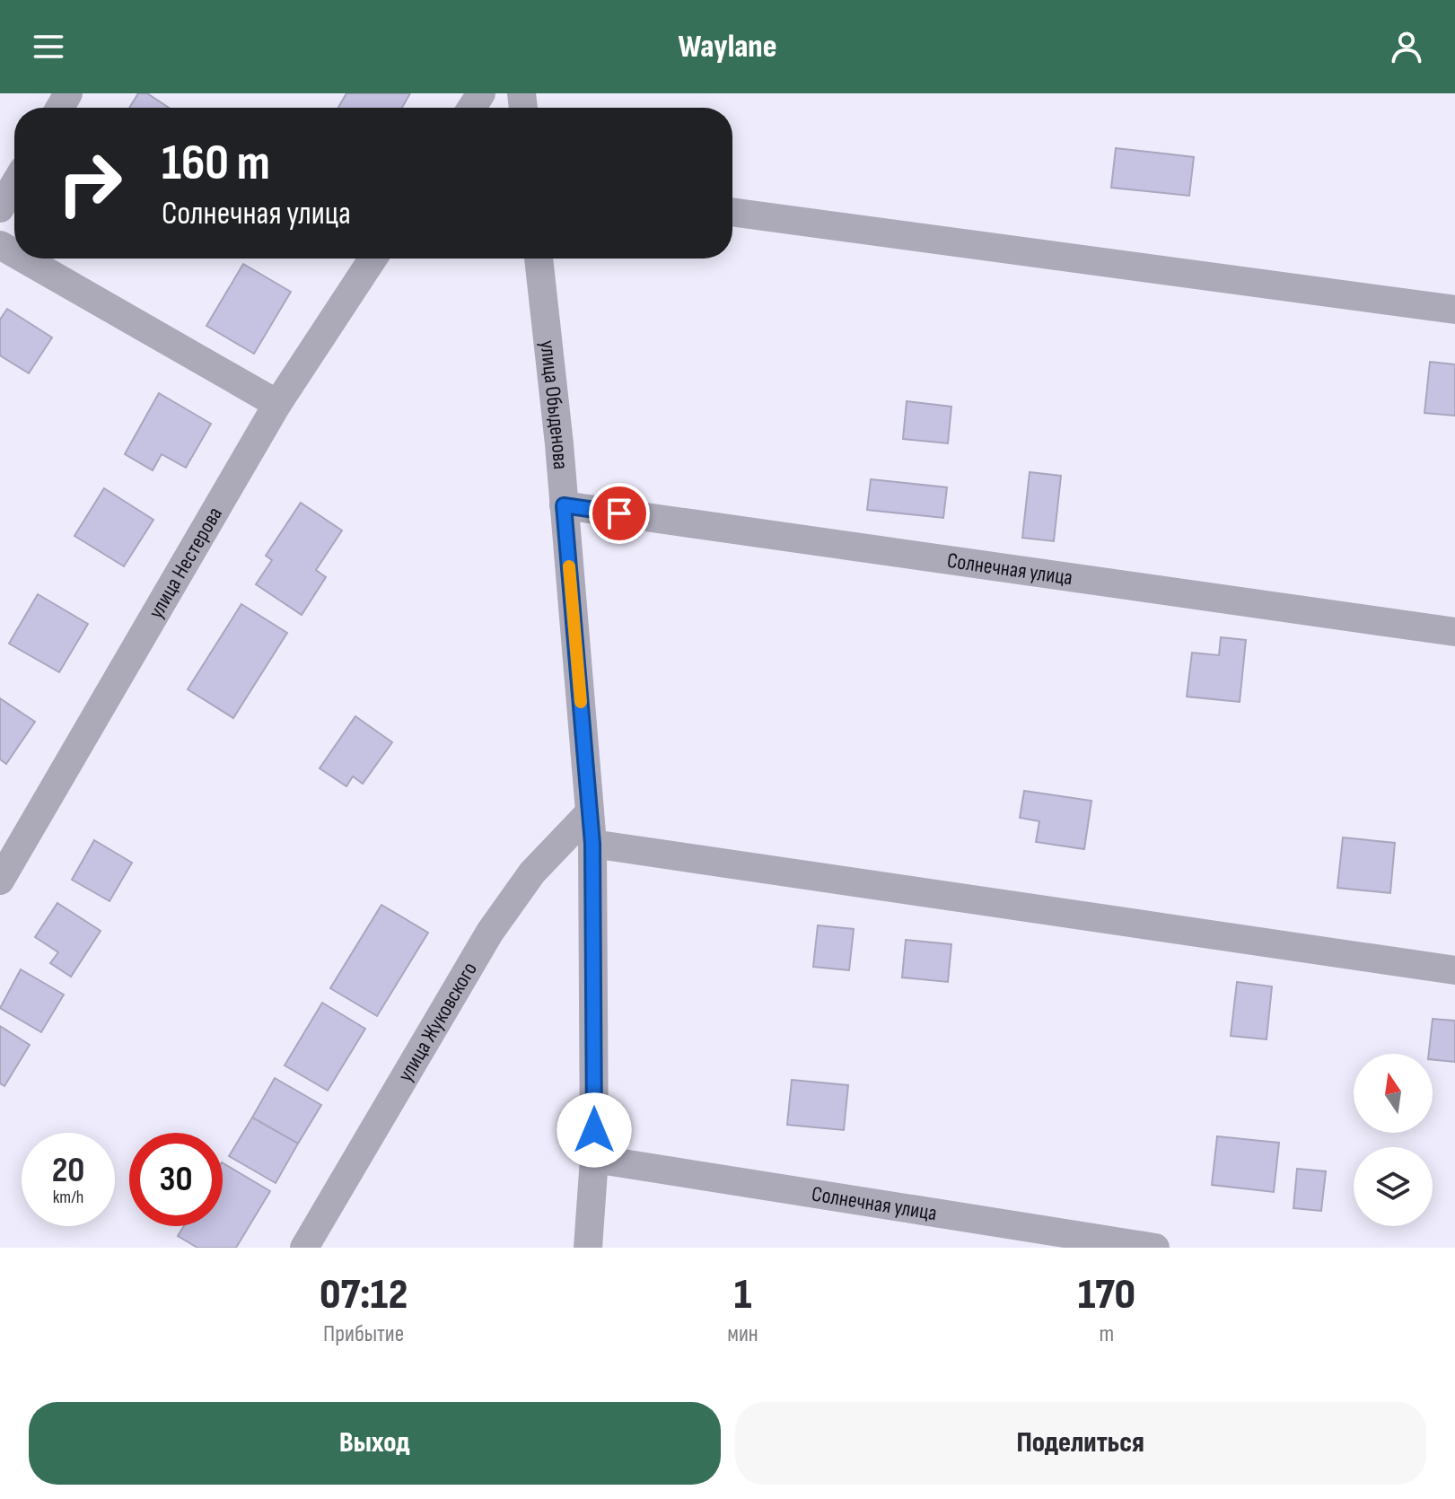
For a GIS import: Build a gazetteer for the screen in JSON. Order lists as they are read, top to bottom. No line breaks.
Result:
{"streets":{"street":["улица Обыденова","улица Нестерова","Солнечная улица","улица Жуковского"]},"crossings":[["улица Обыденова","Солнечная улица"],["улица Обыденова","улица Жуковского"]],"north":"top","page":{"header":"Waylane","turn":["160 m","Солнечная улица"],"speed":"20 km/h","limit":"30","eta":["07:12","Прибытие","1","мин","170","m"],"buttons":["Выход","Поделиться"]}}
